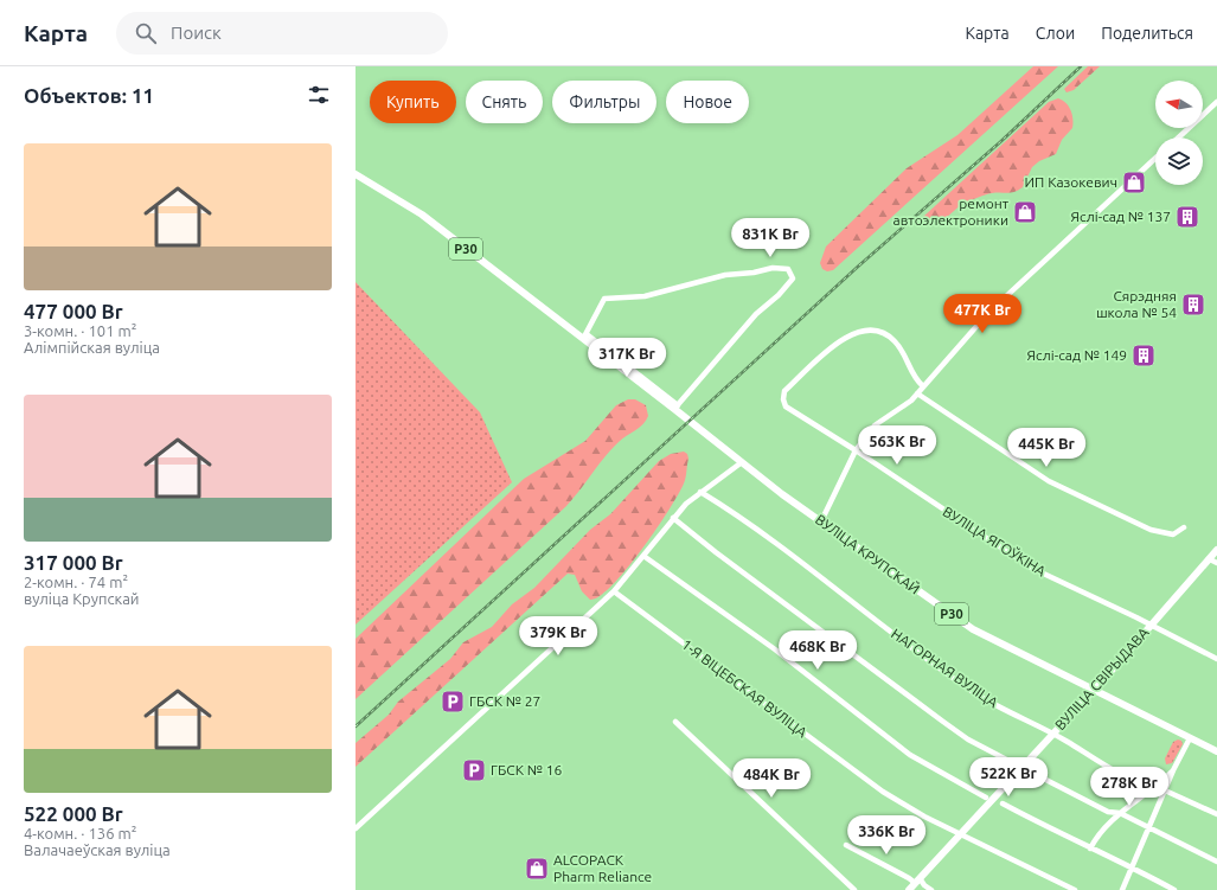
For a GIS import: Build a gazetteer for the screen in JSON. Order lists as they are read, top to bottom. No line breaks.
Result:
{"streets":{"main road":["Р30","ВУЛІЦА КРУПСКАЙ","ВУЛІЦА СВІРЫДАВА"],"street":["ВУЛІЦА ЯГОЎКІНА","НАГОРНАЯ ВУЛІЦА","1-Я ВІЦЕБСКАЯ ВУЛІЦА"]},"crossings":[["Р30","ВУЛІЦА КРУПСКАЙ"],["ВУЛІЦА ЯГОЎКІНА","ВУЛІЦА СВІРЫДАВА"],["ВУЛІЦА КРУПСКАЙ","ВУЛІЦА СВІРЫДАВА"],["НАГОРНАЯ ВУЛІЦА","ВУЛІЦА СВІРЫДАВА"],["ВУЛІЦА СВІРЫДАВА","1-Я ВІЦЕБСКАЯ ВУЛІЦА"]],"places":{"shop":["ИП Казокевич","ремонт автоэлектроники","ALCOPACK Pharm Reliance"],"building":["Яслі-сад № 137","Сярэдняя школа № 54","Яслі-сад № 149"],"parking":["ГБСК № 27","ГБСК № 16"]},"north":"left","page":{"header":"Карта","search":"Поиск","nav":["Карта","Слои","Поделиться"],"heading":"Объектов: 11","chip":["Купить","Снять","Фильтры","Новое"],"list":[{"name":"477 000 Br","note":"3-комн. · 101 m² · Алімпійская вуліца"},{"name":"317 000 Br","note":"2-комн. · 74 m² · вуліца Крупскай"},{"name":"522 000 Br","note":"4-комн. · 136 m² · Валачаеўская вуліца"}],"price":["831K Br","477K Br","317K Br","563K Br","445K Br","379K Br","468K Br","522K Br","484K Br","278K Br","336K Br"]}}
